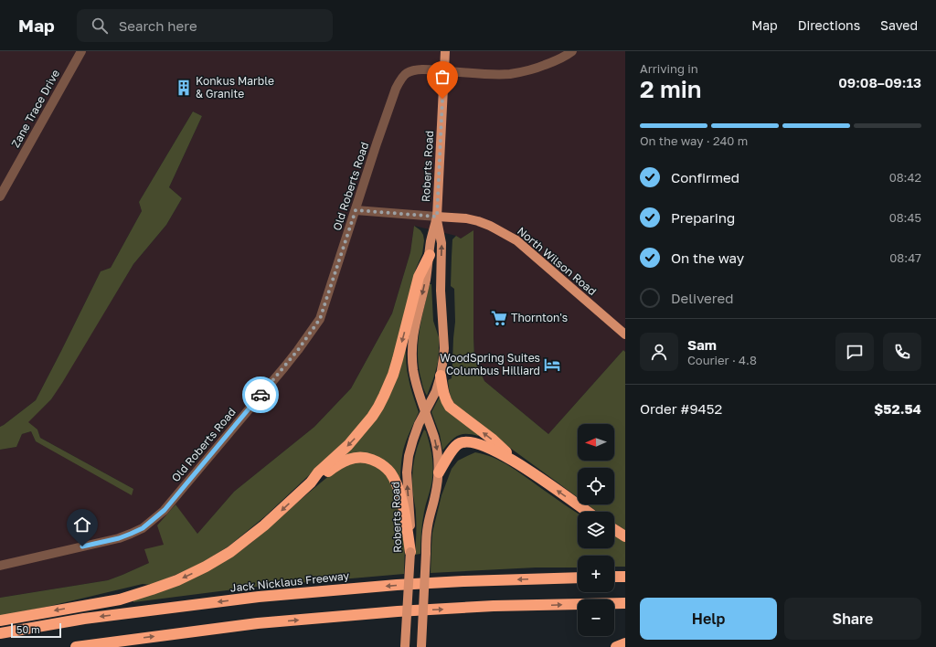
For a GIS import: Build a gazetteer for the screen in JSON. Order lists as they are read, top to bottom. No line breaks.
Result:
{"streets":{"highway":["Jack Nicklaus Freeway"],"main road":["Roberts Road","North Wilson Road"],"street":["Zane Trace Drive","Old Roberts Road"]},"crossings":[["Roberts Road","Old Roberts Road"],["Roberts Road","North Wilson Road"],["Old Roberts Road","North Wilson Road"]],"places":{"building":["Konkus Marble & Granite"],"supermarket":["Thornton's"],"hotel":["WoodSpring Suites Columbus Hilliard"]},"scale_bar":"50 m","north":"left","page":{"header":"Map","search":"Search here","nav":["Map","Directions","Saved"],"heading":["2 min","Arriving in","09:08–09:13"],"panel":["Sam","Courier · 4.8","Order #9452","$52.54"],"bar":"On the way · 240 m","list":[["Confirmed","08:42"],["Preparing","08:45"],["On the way","08:47"],"Delivered"],"map_buttons":["+","−"],"buttons":["Help","Share"],"scale":"50 m"}}
